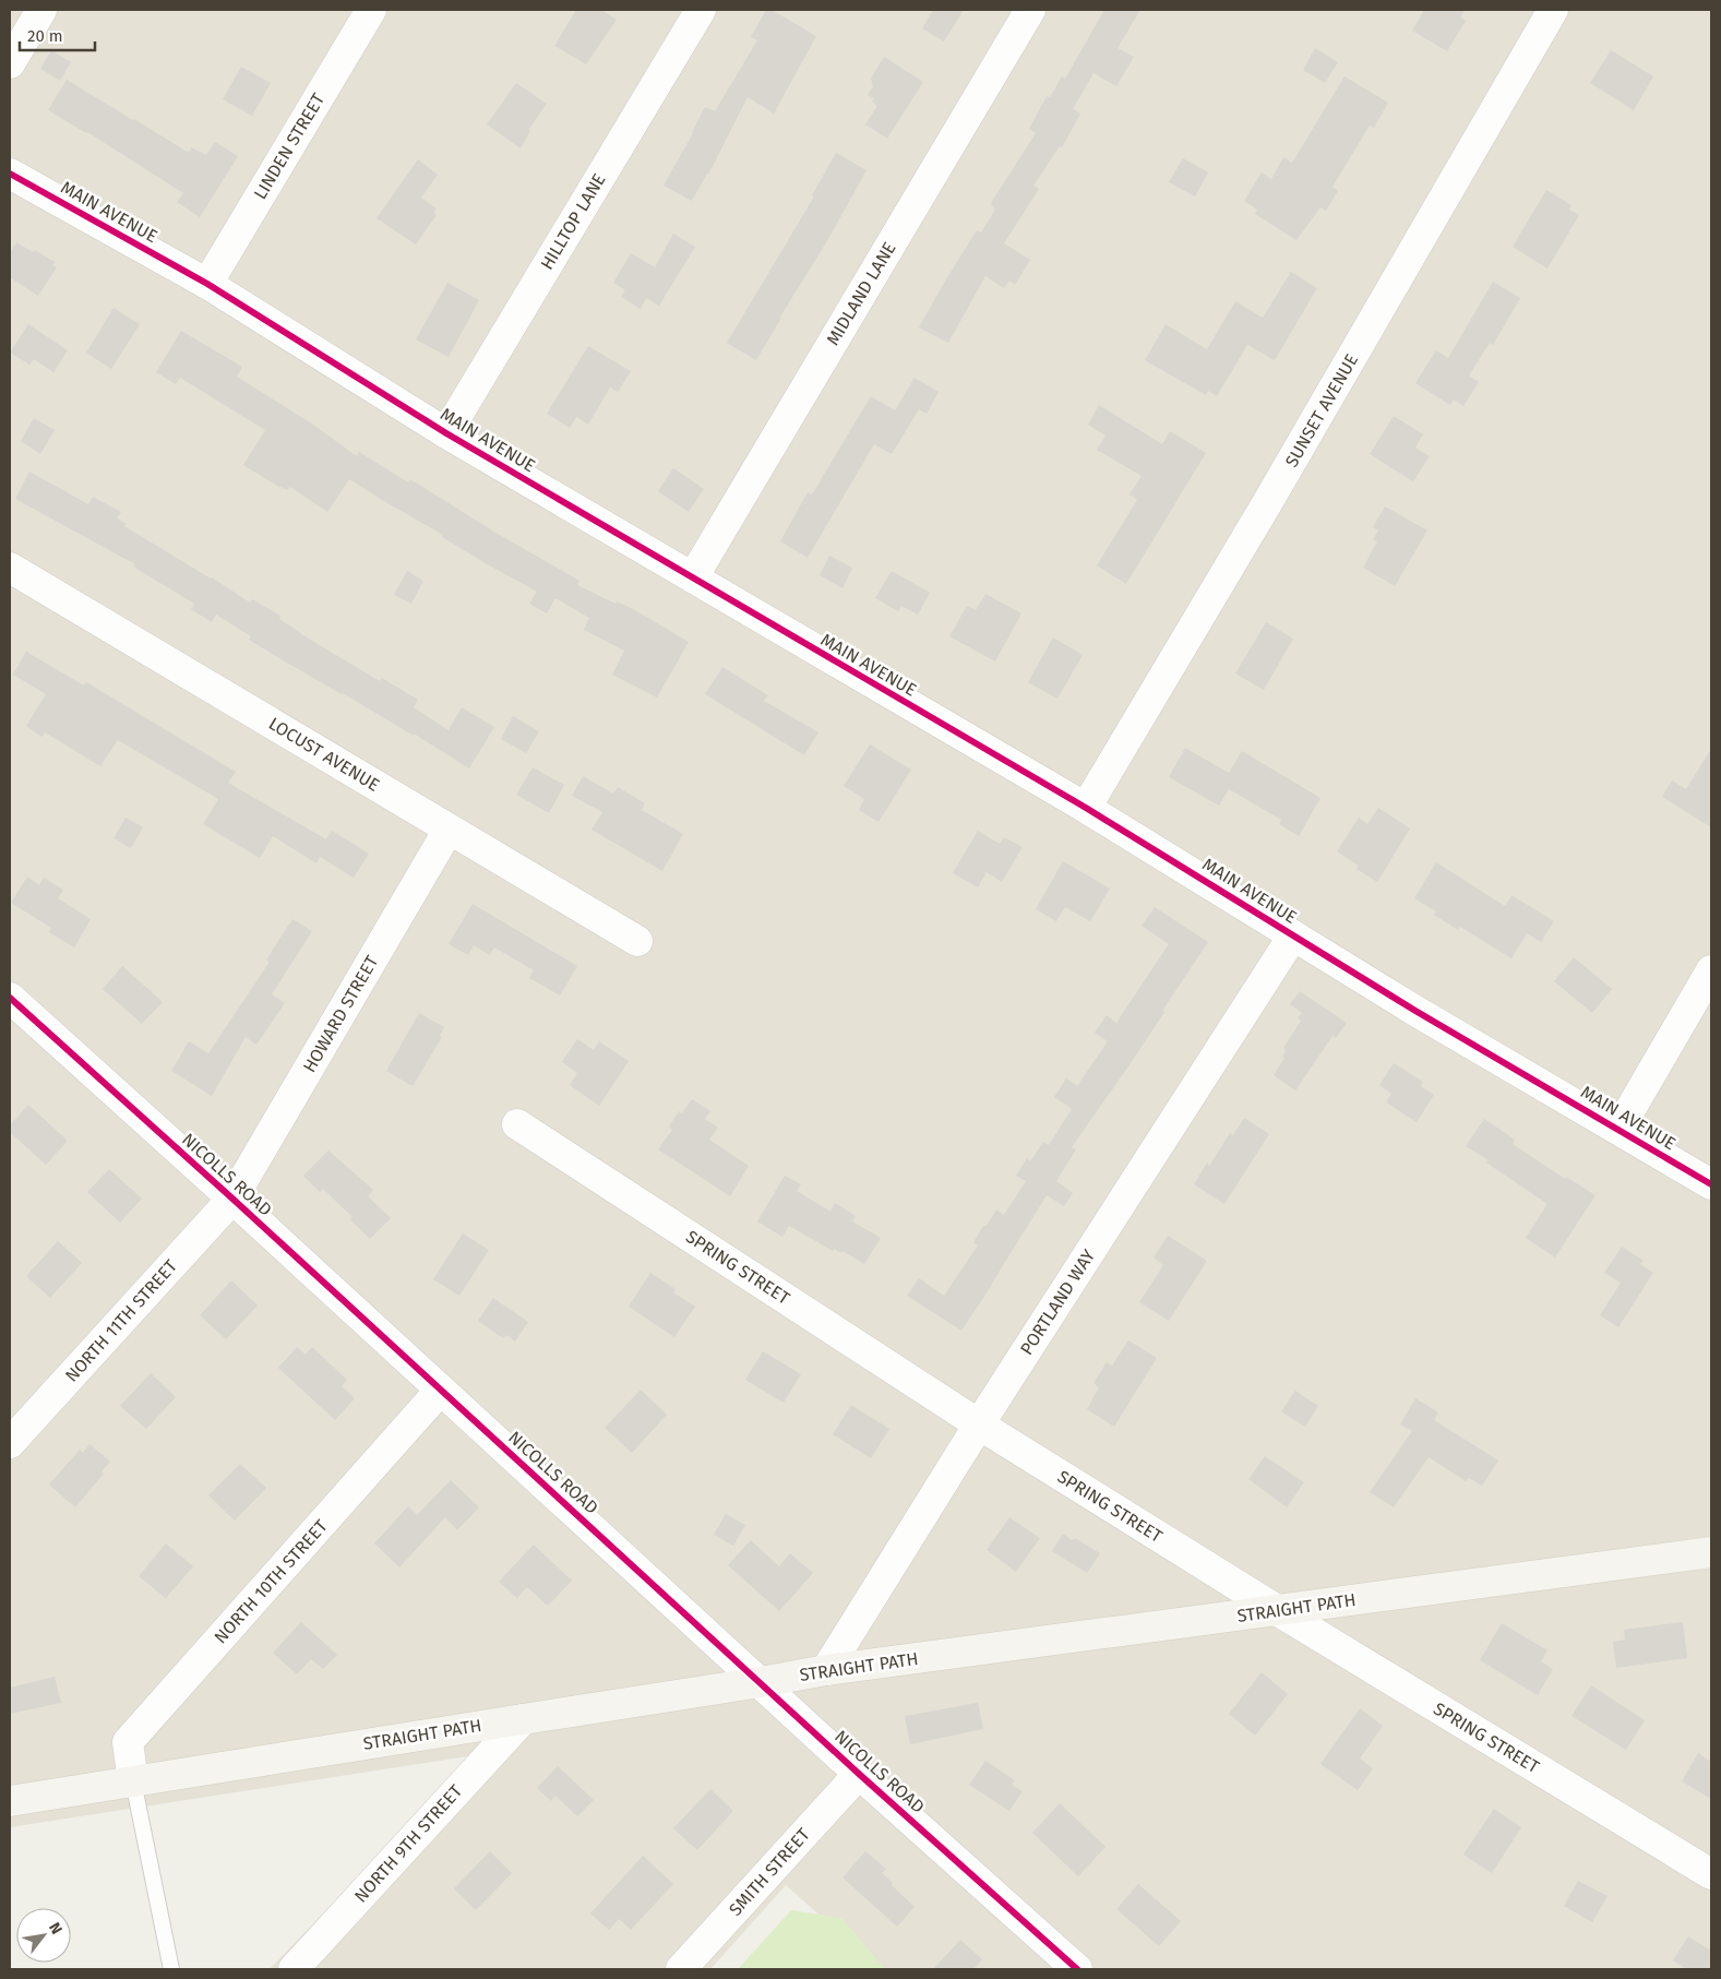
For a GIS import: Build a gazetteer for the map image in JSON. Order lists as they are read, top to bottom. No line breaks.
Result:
{"streets":{"main road":["STRAIGHT PATH"],"street":["LINDEN STREET","MAIN AVENUE","HILLTOP LANE","MIDLAND LANE","SUNSET AVENUE","LOCUST AVENUE","HOWARD STREET","NICOLLS ROAD","SPRING STREET","PORTLAND WAY","NORTH 11TH STREET","NORTH 10TH STREET","NORTH 9TH STREET","SMITH STREET"]},"crossings":[["LINDEN STREET","MAIN AVENUE"],["MAIN AVENUE","HILLTOP LANE"],["MAIN AVENUE","MIDLAND LANE"],["MAIN AVENUE","SUNSET AVENUE"],["MAIN AVENUE","PORTLAND WAY"],["LOCUST AVENUE","HOWARD STREET"],["HOWARD STREET","NICOLLS ROAD"],["HOWARD STREET","NORTH 11TH STREET"],["NICOLLS ROAD","NORTH 11TH STREET"],["NICOLLS ROAD","NORTH 10TH STREET"],["NICOLLS ROAD","STRAIGHT PATH"],["NICOLLS ROAD","SMITH STREET"],["SPRING STREET","PORTLAND WAY"],["SPRING STREET","STRAIGHT PATH"],["PORTLAND WAY","STRAIGHT PATH"],["NORTH 10TH STREET","STRAIGHT PATH"],["STRAIGHT PATH","NORTH 9TH STREET"]],"scale_bar":"20 m","north":"top right"}
